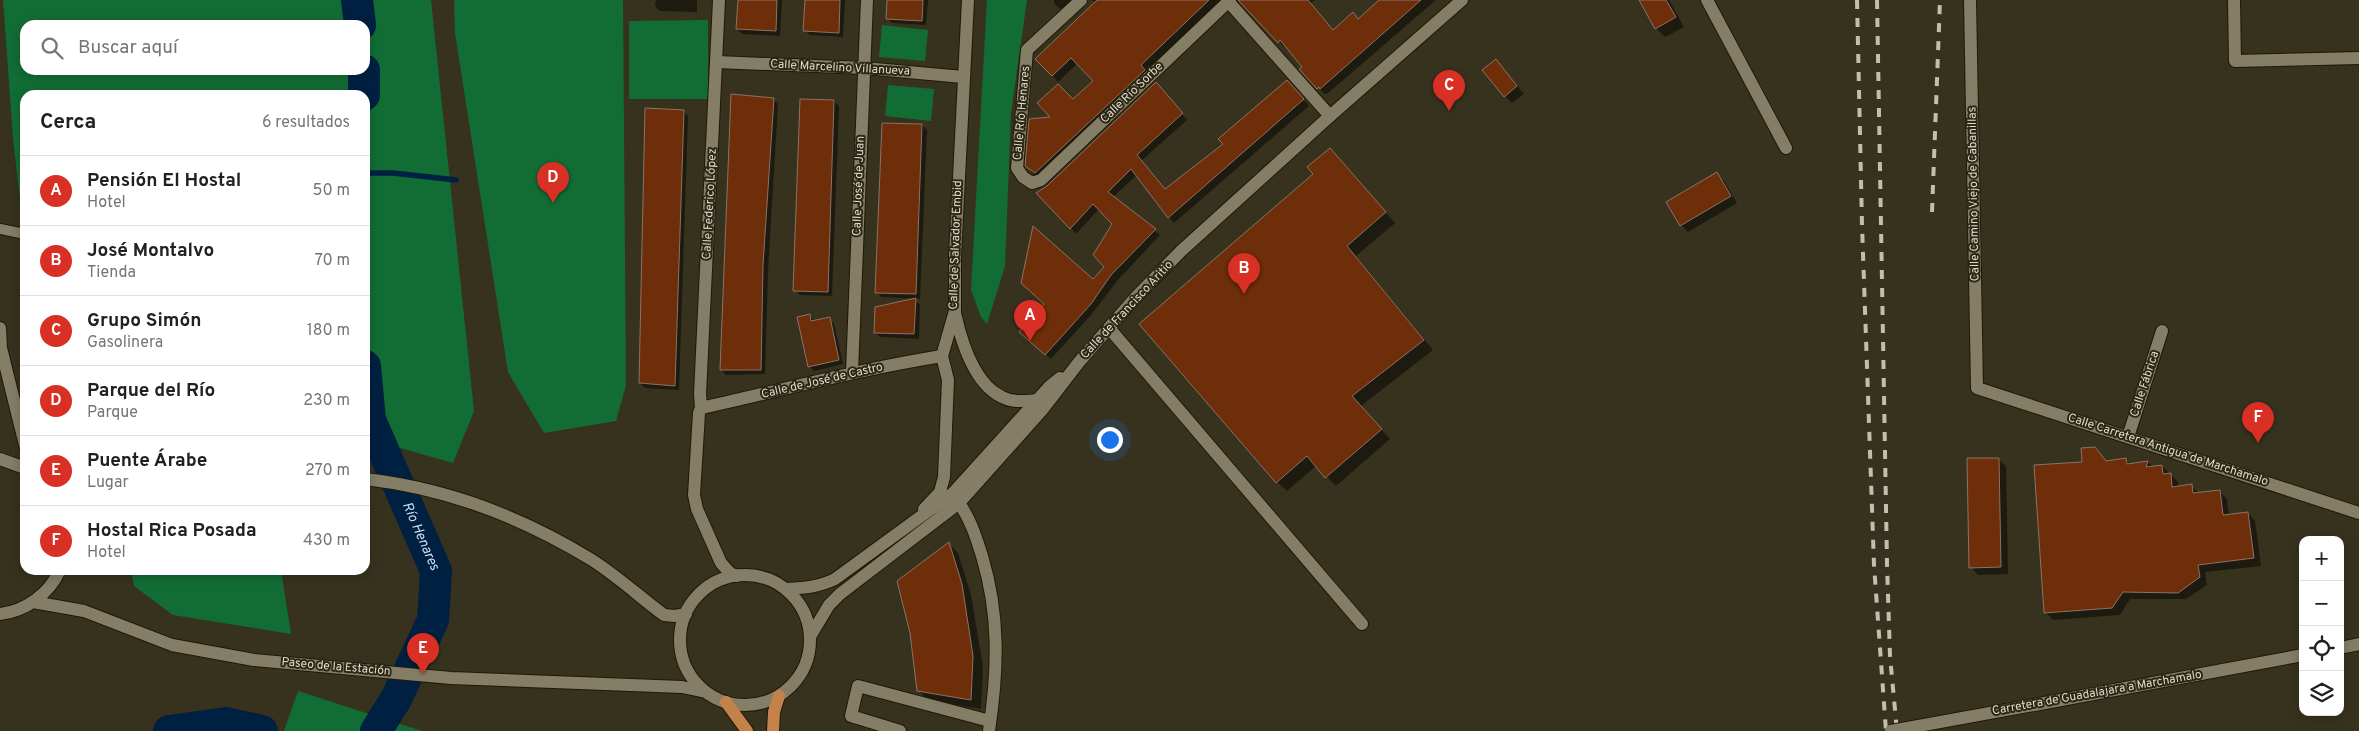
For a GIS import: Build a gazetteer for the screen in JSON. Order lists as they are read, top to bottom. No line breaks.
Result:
{"streets":{"street":["Calle Marcelino Villanueva","Calle Río Sorbe","Calle Río Henares","Calle José de Juan","Calle Camino Viejo de Cabanillas","Calle Federico López","Calle de Salvador Embid","Calle de Francisco Aritio","Calle de José de Castro","Calle Fábrica","Calle Carretera Antigua de Marchamalo","Paseo de la Estación","Carretera de Guadalajara a Marchamalo"]},"crossings":[["Calle Marcelino Villanueva","Calle José de Juan"],["Calle Marcelino Villanueva","Calle Federico López"],["Calle Marcelino Villanueva","Calle de Salvador Embid"],["Calle Río Sorbe","Calle Río Henares"],["Calle José de Juan","Calle de José de Castro"],["Calle Camino Viejo de Cabanillas","Calle Carretera Antigua de Marchamalo"],["Calle Federico López","Calle de Francisco Aritio"],["Calle Federico López","Calle de José de Castro"],["Calle Federico López","Paseo de la Estación"],["Calle de Salvador Embid","Calle de José de Castro"],["Calle de Francisco Aritio","Paseo de la Estación"],["Calle Fábrica","Calle Carretera Antigua de Marchamalo"]],"water":["Río Henares"],"page":{"search":"Buscar aquí","pins":["C","D","B","A","F","E"],"heading":["Cerca","6 resultados"],"list":[{"mark":"A","name":"Pensión El Hostal","note":"Hotel","value":"50 m"},{"mark":"B","name":"José Montalvo","note":"Tienda","value":"70 m"},{"mark":"C","name":"Grupo Simón","note":"Gasolinera","value":"180 m"},{"mark":"D","name":"Parque del Río","note":"Parque","value":"230 m"},{"mark":"E","name":"Puente Árabe","note":"Lugar","value":"270 m"},{"mark":"F","name":"Hostal Rica Posada","note":"Hotel","value":"430 m"}],"map_buttons":["+","−"]}}
